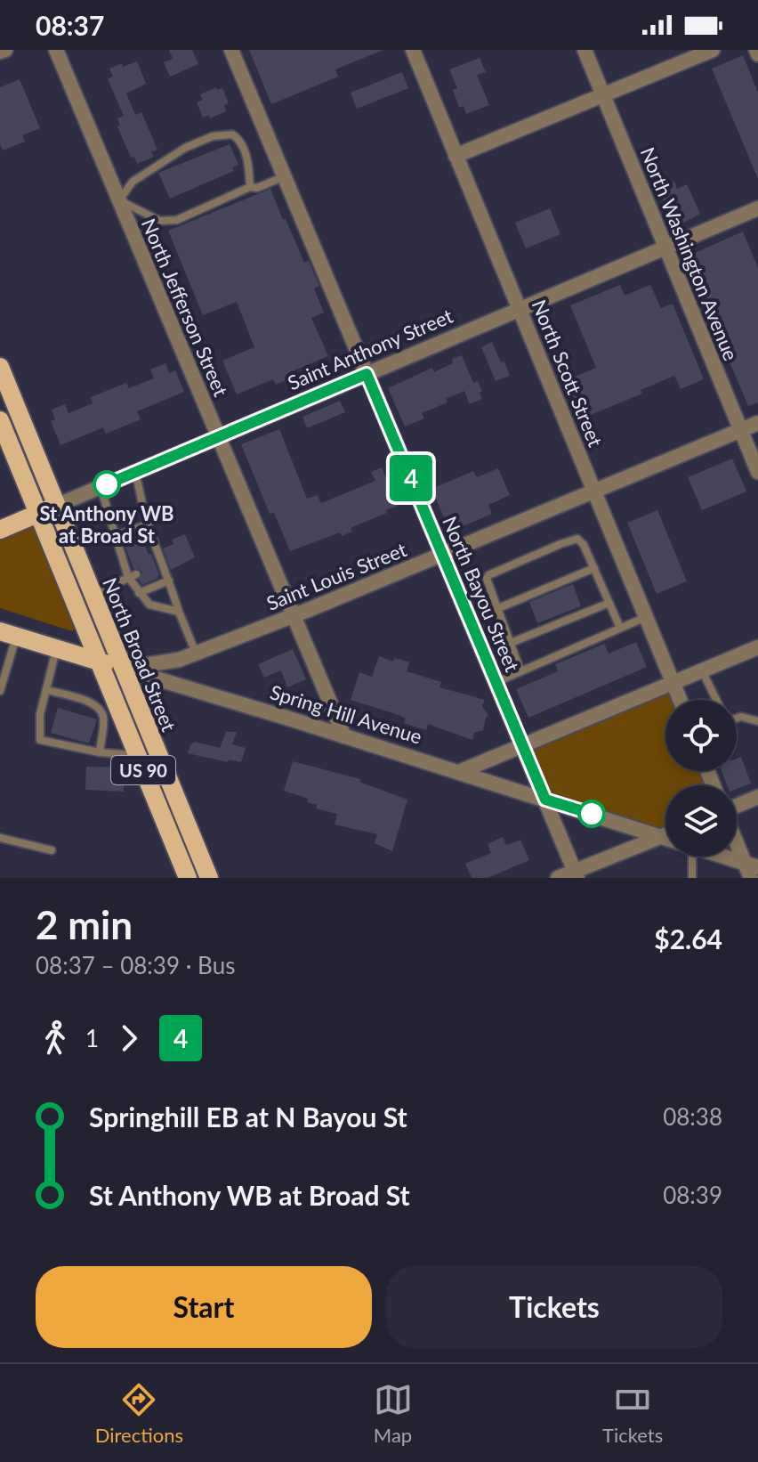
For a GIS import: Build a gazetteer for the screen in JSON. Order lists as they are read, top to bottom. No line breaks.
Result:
{"streets":{"main road":["Saint Anthony Street","North Broad Street","Spring Hill Avenue","US 90"],"street":["North Washington Avenue","North Jefferson Street","North Scott Street","Saint Louis Street","North Bayou Street"]},"crossings":[["North Washington Avenue","Saint Anthony Street"],["North Washington Avenue","Saint Louis Street"],["North Jefferson Street","Saint Anthony Street"],["North Jefferson Street","Saint Louis Street"],["North Jefferson Street","Spring Hill Avenue"],["Saint Anthony Street","North Scott Street"],["Saint Anthony Street","North Bayou Street"],["Saint Anthony Street","North Broad Street"],["North Scott Street","Saint Louis Street"],["Saint Louis Street","North Bayou Street"],["Saint Louis Street","North Broad Street"],["Saint Louis Street","Spring Hill Avenue"],["North Bayou Street","Spring Hill Avenue"],["North Broad Street","Spring Hill Avenue"]],"places":["St Anthony WB at Broad St"],"lines":["bus line 4"],"page":{"status":"08:37","on_map":"4","heading":["2 min","08:37 – 08:39 · Bus","$2.64"],"legs":["1","4"],"list":[{"name":"Springhill EB at N Bayou St","value":"08:38"},{"name":"St Anthony WB at Broad St","value":"08:39"}],"buttons":["Start","Tickets"],"tabs":["Directions","Map","Tickets"]}}
